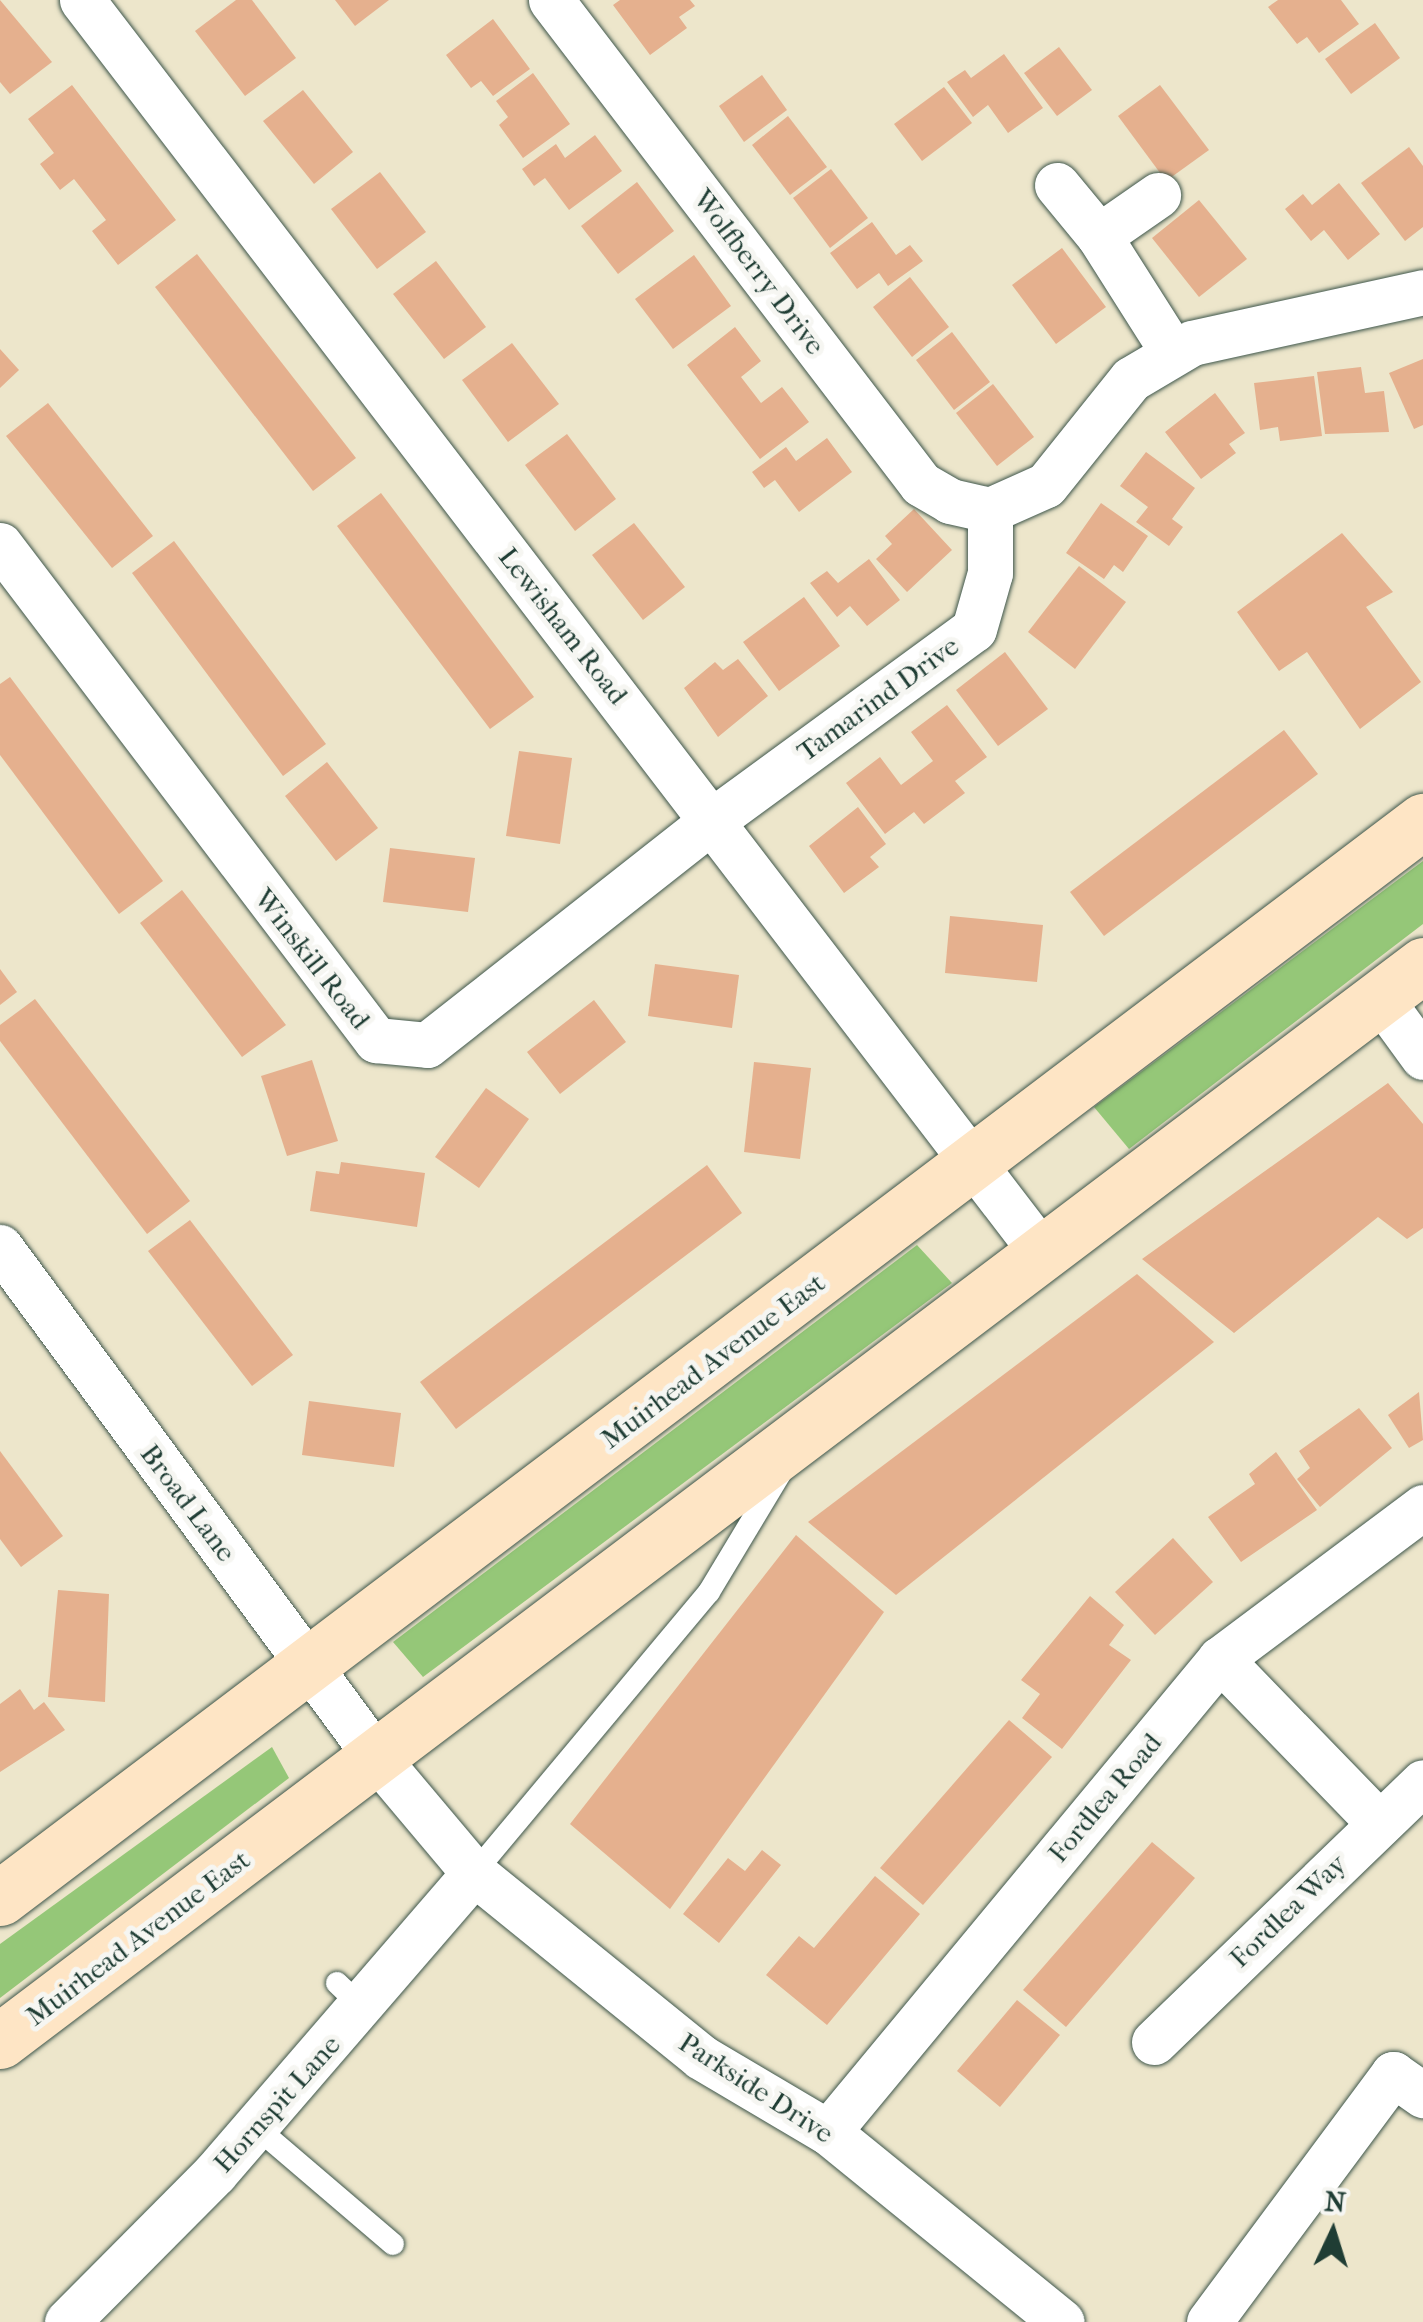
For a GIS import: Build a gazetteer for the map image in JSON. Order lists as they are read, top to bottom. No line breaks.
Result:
{"streets":{"street":["Wolfberry Drive","Lewisham Road","Tamarind Drive","Winskill Road","Muirhead Avenue East","Broad Lane","Fordlea Road","Fordlea Way","Parkside Drive","Hornspit Lane"]},"crossings":[["Wolfberry Drive","Tamarind Drive"],["Lewisham Road","Tamarind Drive"],["Lewisham Road","Winskill Road"],["Lewisham Road","Muirhead Avenue East"],["Tamarind Drive","Winskill Road"],["Muirhead Avenue East","Broad Lane"],["Muirhead Avenue East","Parkside Drive"],["Broad Lane","Parkside Drive"],["Fordlea Road","Parkside Drive"],["Parkside Drive","Hornspit Lane"]],"north":"top"}
